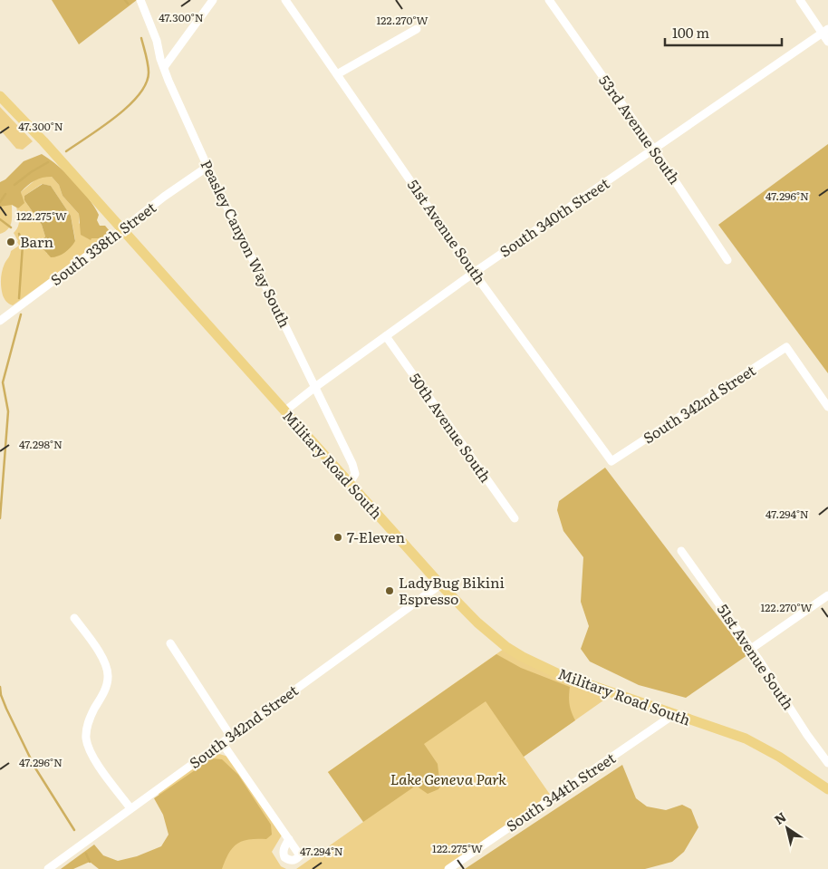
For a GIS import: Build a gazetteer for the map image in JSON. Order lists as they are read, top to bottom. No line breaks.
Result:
{"streets":{"main road":["Military Road South"],"street":["53rd Avenue South","South 340th Street","51st Avenue South","South 338th Street","Peasley Canyon Way South","South 342nd Street","50th Avenue South","South 344th Street"]},"crossings":[["53rd Avenue South","South 340th Street"],["South 340th Street","51st Avenue South"],["South 340th Street","Peasley Canyon Way South"],["South 340th Street","50th Avenue South"],["South 340th Street","Military Road South"],["51st Avenue South","South 342nd Street"],["South 338th Street","Peasley Canyon Way South"],["South 338th Street","Military Road South"],["Peasley Canyon Way South","Military Road South"],["South 342nd Street","Military Road South"],["Military Road South","South 344th Street"]],"parks":["Lake Geneva Park"],"places":["Barn","7-Eleven","LadyBug Bikini Espresso"],"scale_bar":"100 m","north":"top left","coordinates":["47.300°N","122.270°W","47.296°N","122.275°W","47.298°N","47.294°N"]}
